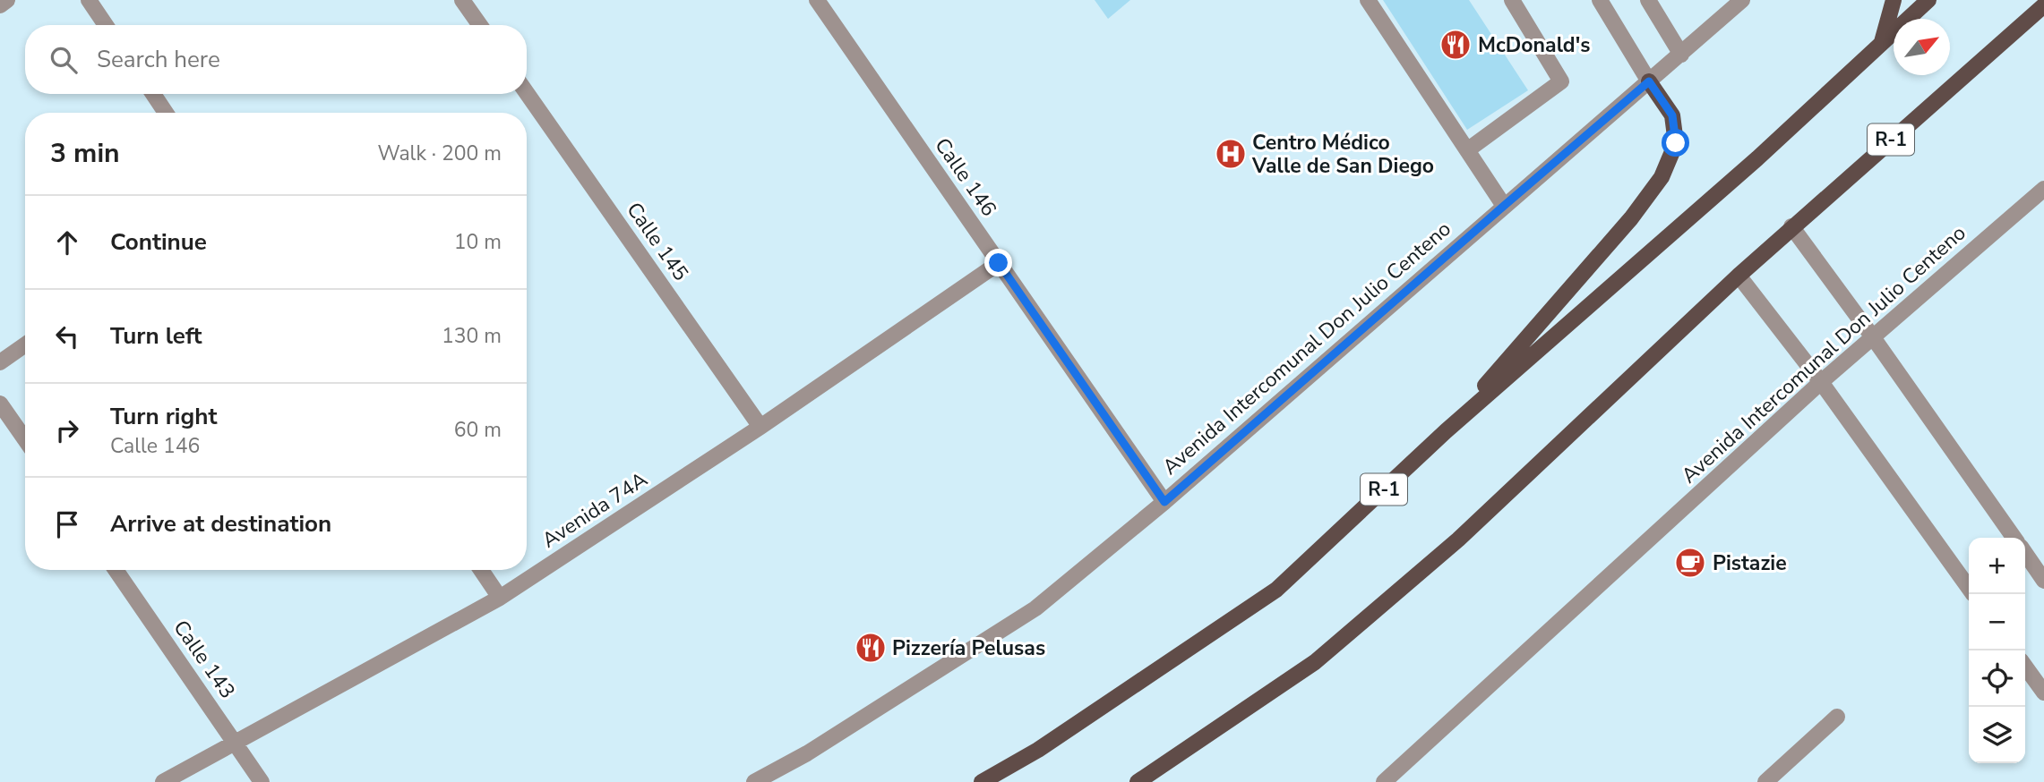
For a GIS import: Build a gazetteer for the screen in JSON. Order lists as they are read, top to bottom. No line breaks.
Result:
{"streets":{"main road":["R-1"],"street":["Calle 146","Calle 145","Avenida Intercomunal Don Julio Centeno","Avenida 74A","Calle 143"]},"crossings":[["Calle 146","Avenida Intercomunal Don Julio Centeno"],["Calle 146","Avenida 74A"],["Calle 145","Avenida 74A"],["Avenida 74A","Calle 143"]],"places":{"restaurant":["McDonald's","Pizzería Pelusas"],"hospital":["Centro Médico Valle de San Diego"],"cafe":["Pistazie"]},"north":"top right","page":{"search":"Search here","heading":["3 min","Walk · 200 m"],"list":[["Continue","10 m"],["Turn left","130 m"],["Turn right","Calle 146","60 m"],"Arrive at destination"],"map_buttons":["+","−"]}}
